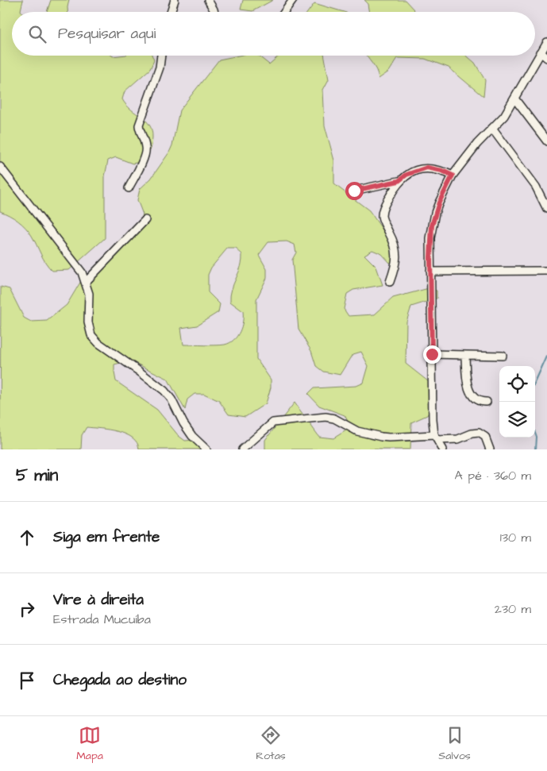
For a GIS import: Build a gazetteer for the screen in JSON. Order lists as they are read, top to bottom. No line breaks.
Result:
{"page":{"search":"Pesquisar aqui","heading":["5 min","A pé · 360 m"],"list":[["Siga em frente","130 m"],["Vire à direita","Estrada Mucuíba","230 m"],"Chegada ao destino"],"nav":["Mapa","Rotas","Salvos"]}}
